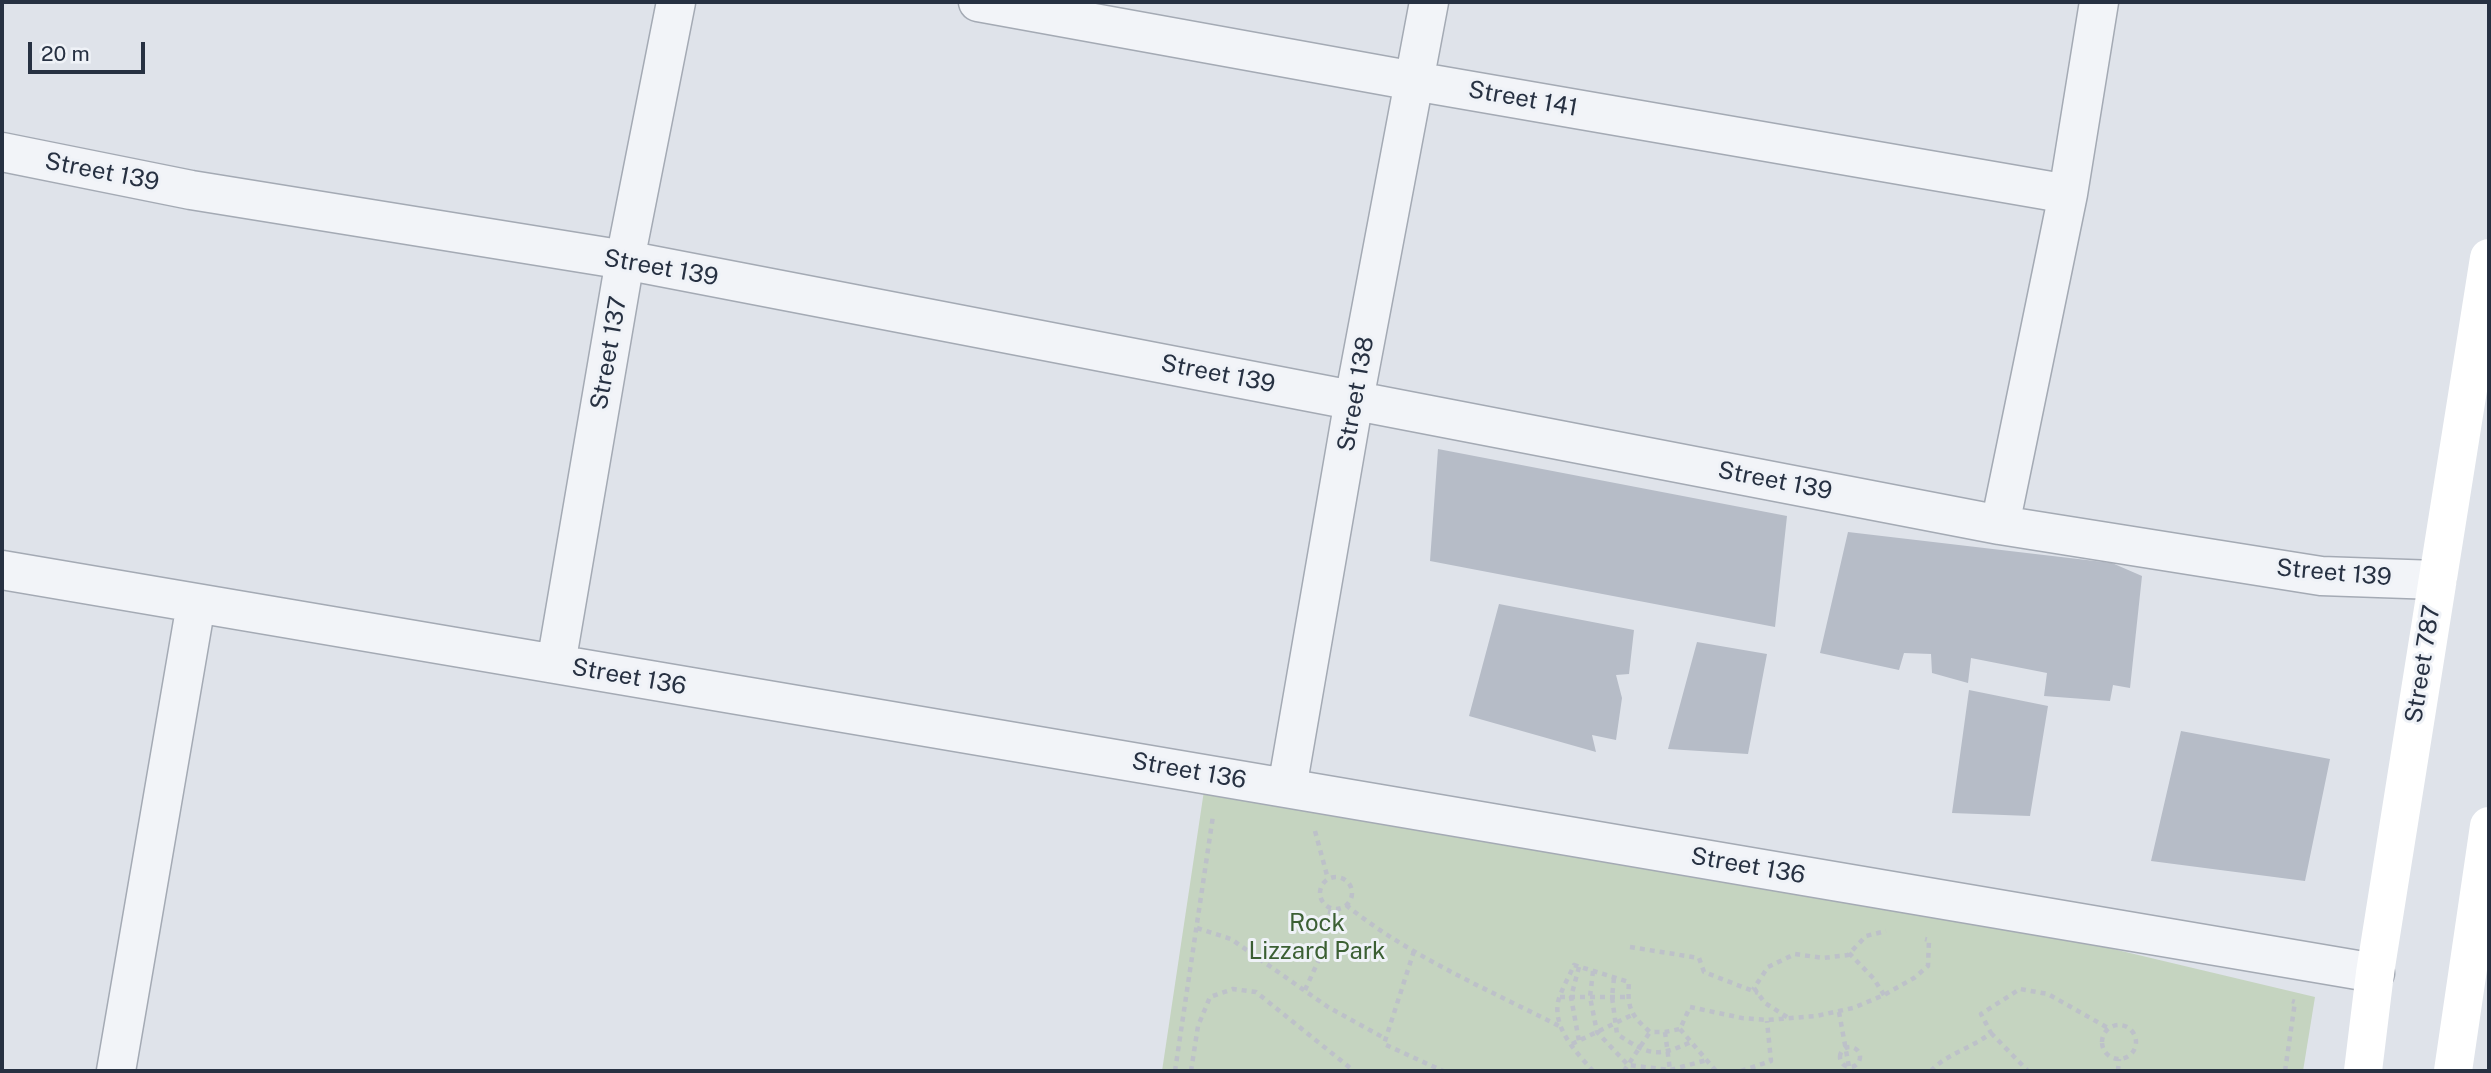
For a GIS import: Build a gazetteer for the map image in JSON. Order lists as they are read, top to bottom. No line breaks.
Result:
{"streets":{"main road":["Street 787"],"street":["Street 141","Street 139","Street 137","Street 138","Street 136"]},"crossings":[["Street 141","Street 138"],["Street 139","Street 137"],["Street 139","Street 138"],["Street 139","Street 787"],["Street 137","Street 136"],["Street 138","Street 136"],["Street 787","Street 136"]],"parks":["Rock Lizzard Park"],"scale_bar":"20 m"}
